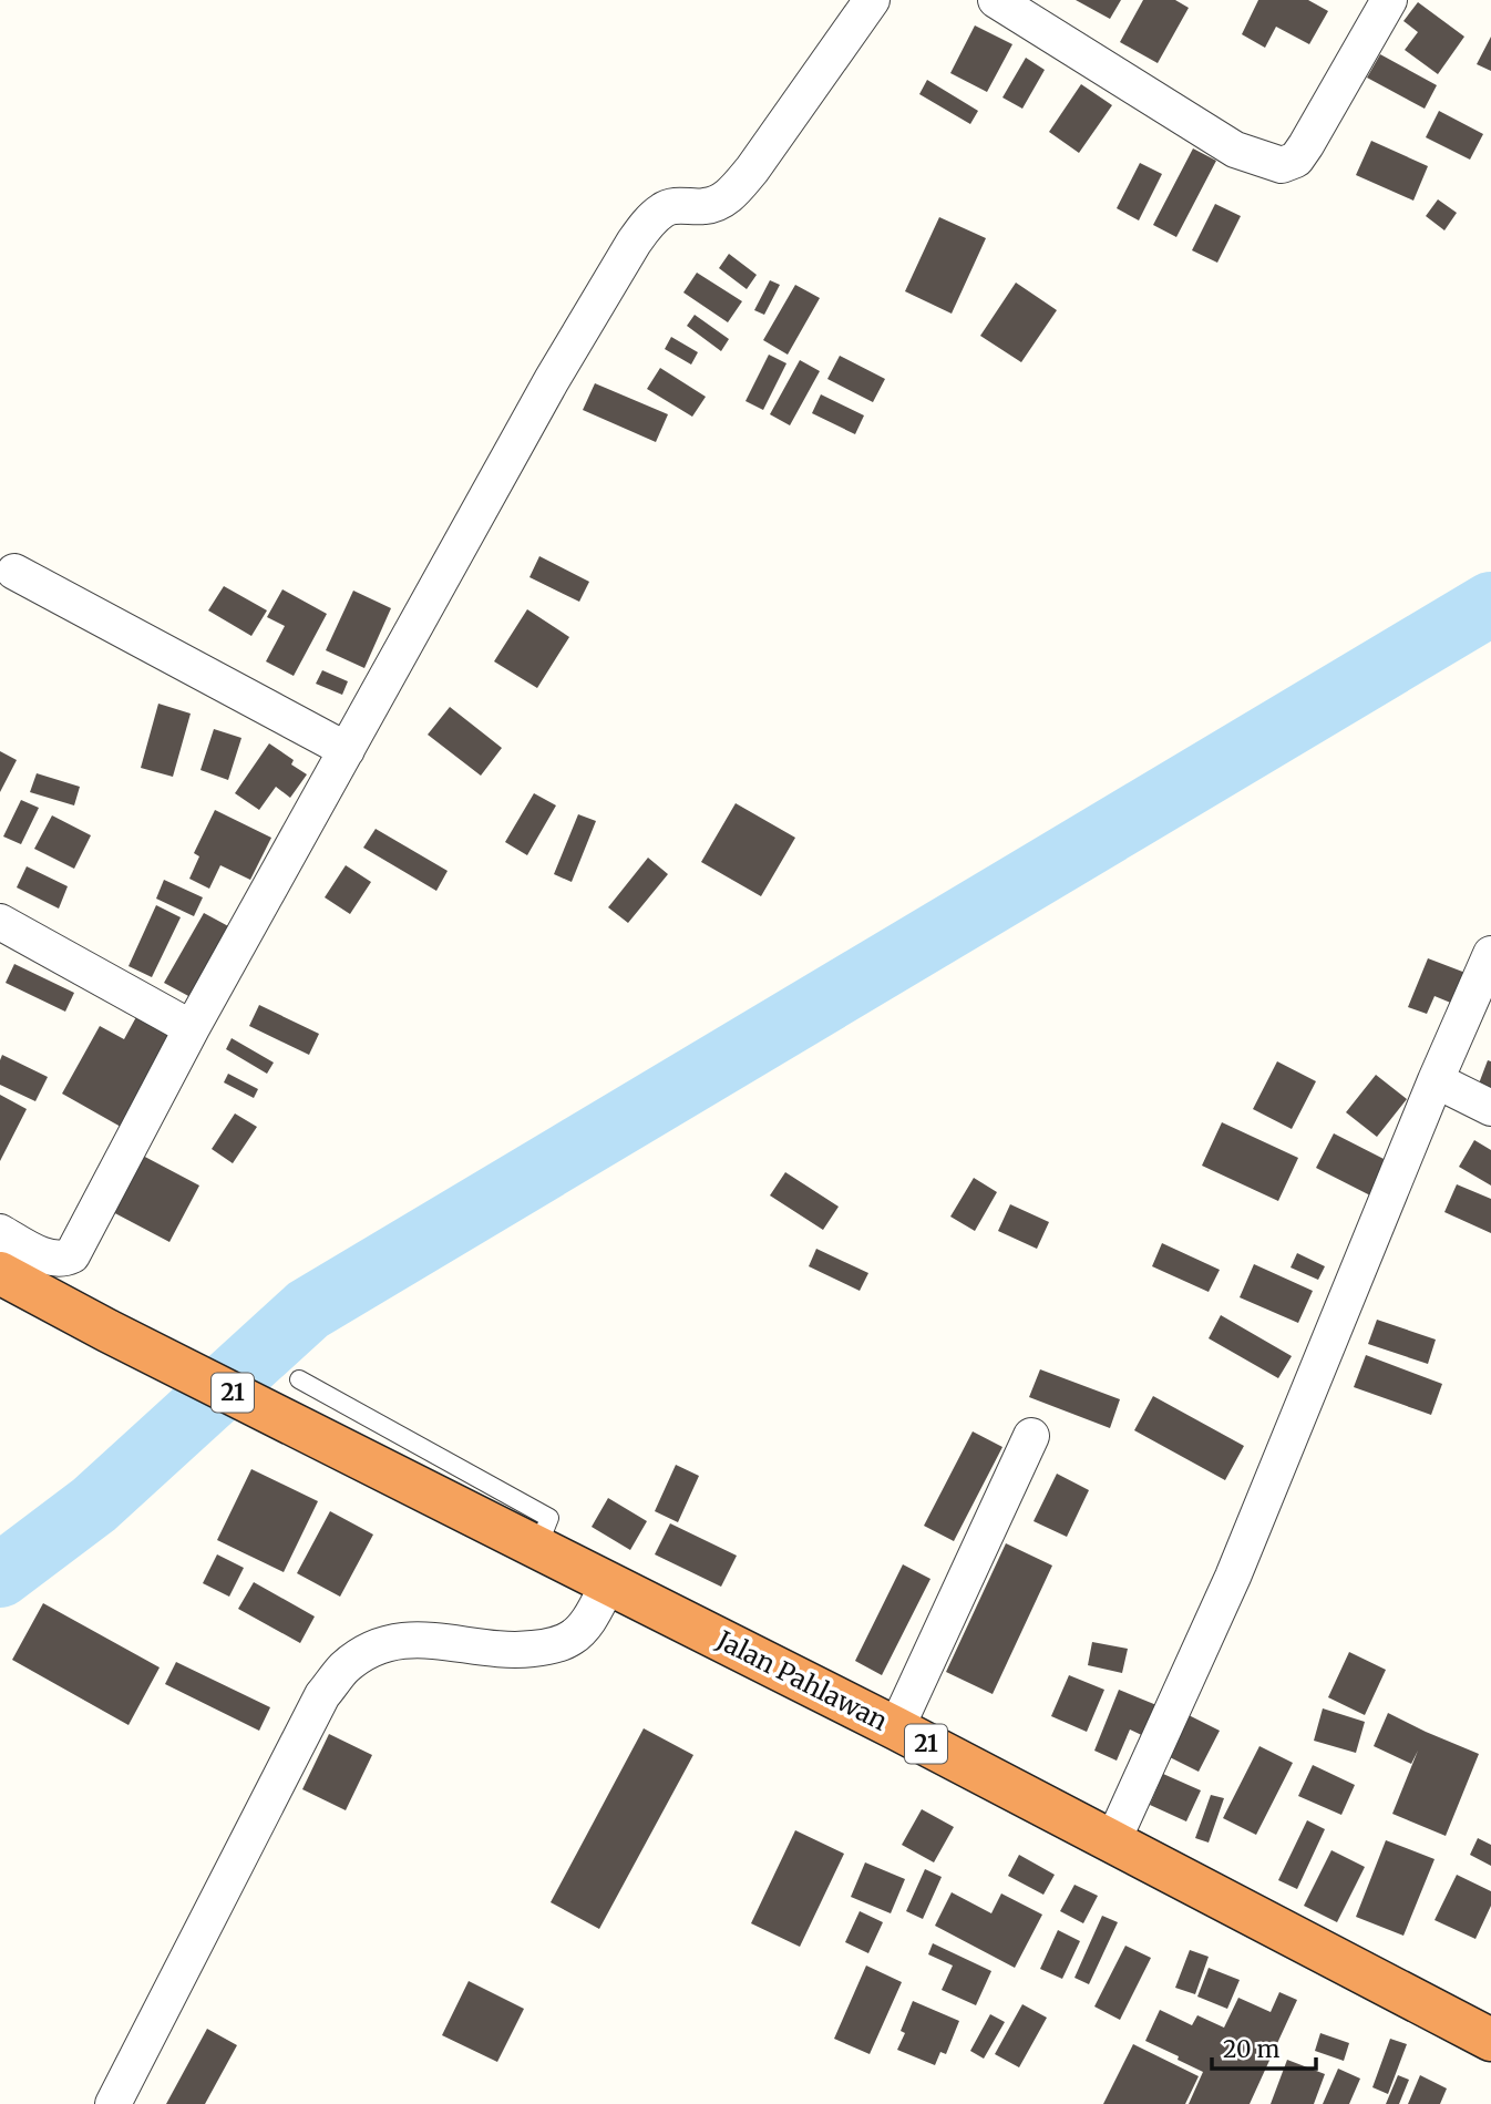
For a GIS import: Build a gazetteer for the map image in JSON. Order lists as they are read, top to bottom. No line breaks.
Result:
{"streets":{"highway":["21","Jalan Pahlawan"]},"scale_bar":"20 m"}
